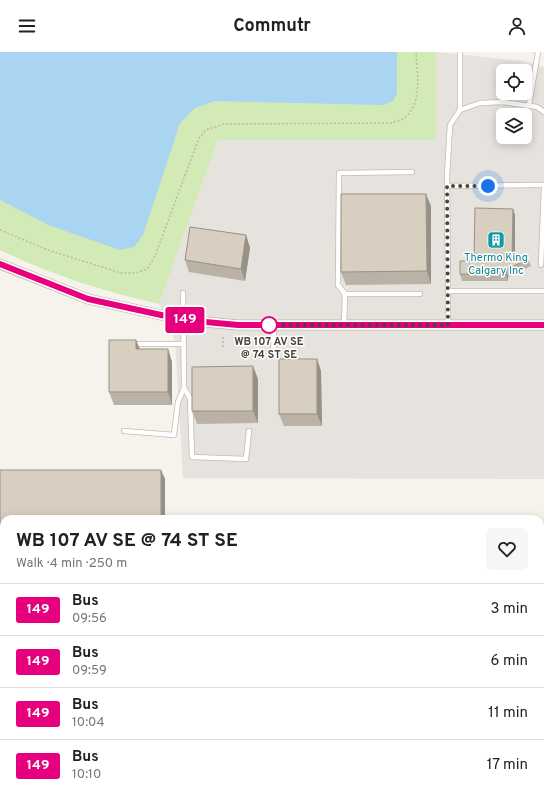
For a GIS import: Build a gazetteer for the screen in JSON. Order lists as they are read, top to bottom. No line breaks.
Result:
{"places":{"building":["Thermo King Calgary Inc"],"other":["WB 107 AV SE @ 74 ST SE"]},"lines":["bus line 149"],"page":{"header":"Commutr","on_map":"149","heading":["WB 107 AV SE @ 74 ST SE","Walk · 4 min · 250 m"],"list":[{"mark":"149","name":"Bus","note":"09:56","value":"3 min"},{"mark":"149","name":"Bus","note":"09:59","value":"6 min"},{"mark":"149","name":"Bus","note":"10:04","value":"11 min"},{"mark":"149","name":"Bus","note":"10:10","value":"17 min"}]}}
